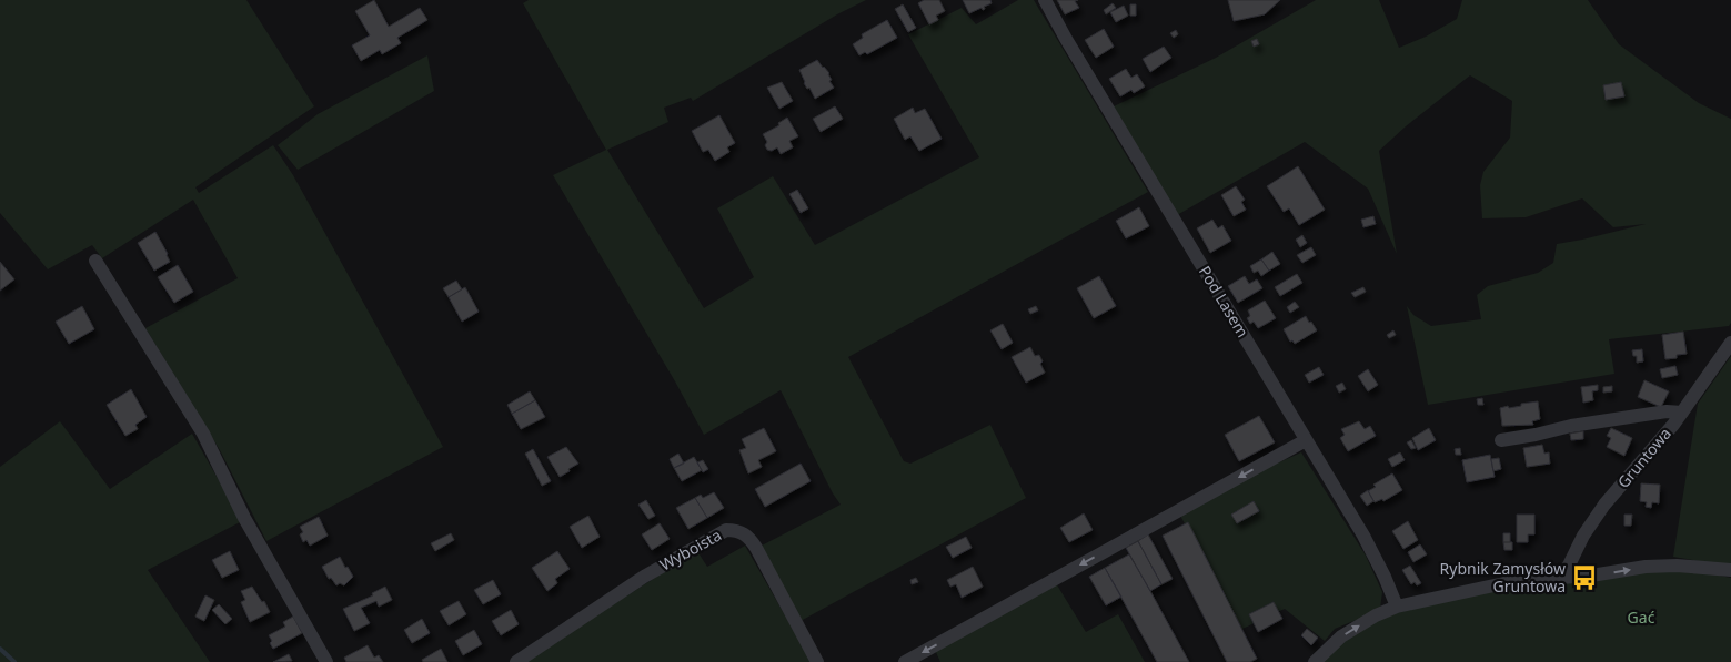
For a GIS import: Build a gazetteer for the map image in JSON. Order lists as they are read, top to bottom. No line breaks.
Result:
{"streets":{"street":["Pod Lasem","Gruntowa","Wyboista"]},"parks":["Gać"],"places":{"bus stop":["Rybnik Zamysłów Gruntowa"]}}
